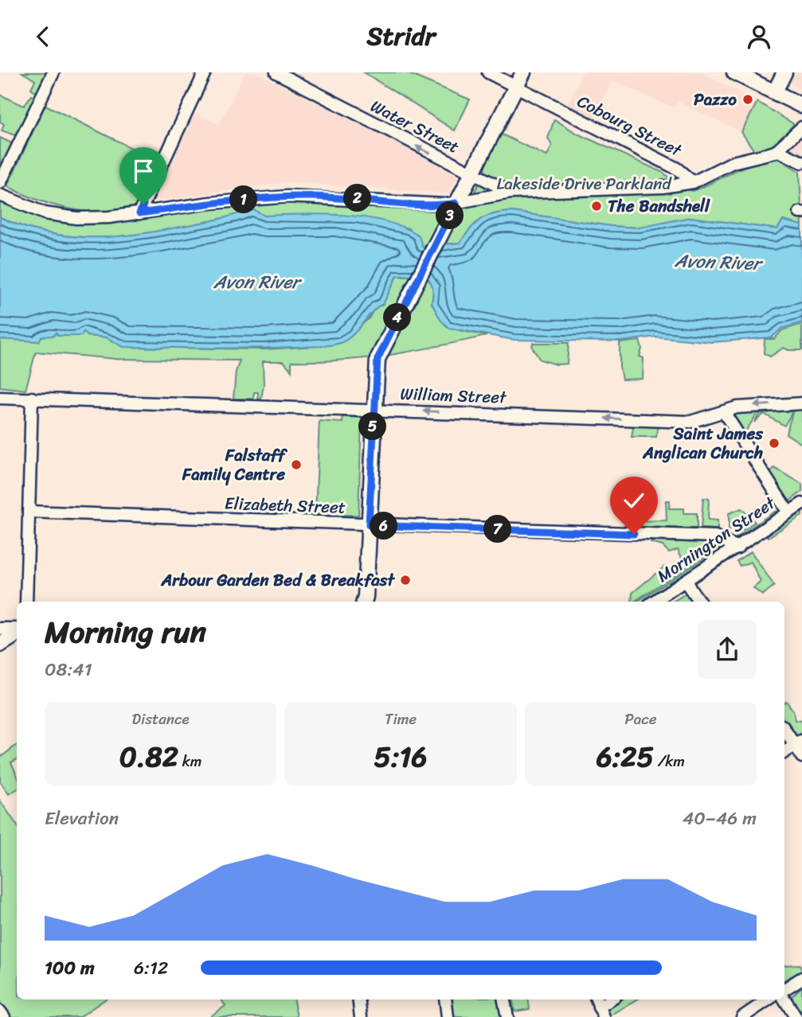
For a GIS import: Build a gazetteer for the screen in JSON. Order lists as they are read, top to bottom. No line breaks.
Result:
{"streets":{"street":["Cobourg Street","Water Street","William Street","Elizabeth Street","Mornington Street"]},"crossings":[["Elizabeth Street","Mornington Street"]],"one_way":["Water Street","William Street"],"water":["Avon River"],"parks":["Lakeside Drive Parkland"],"places":["Pazzo","The Bandshell","Saint James Anglican Church","Falstaff Family Centre","Arbour Garden Bed & Breakfast"],"page":{"header":"Stridr","pins":["2","1","3","4","5","6","7"],"heading":["Morning run","08:41"],"stats":[["Distance","0.82 km"],["Time","5:16"],["Pace","6:25 /km"]],"chart":["Elevation","40–46 m"],"list":[{"name":"100 m","note":"6:12"}]}}
